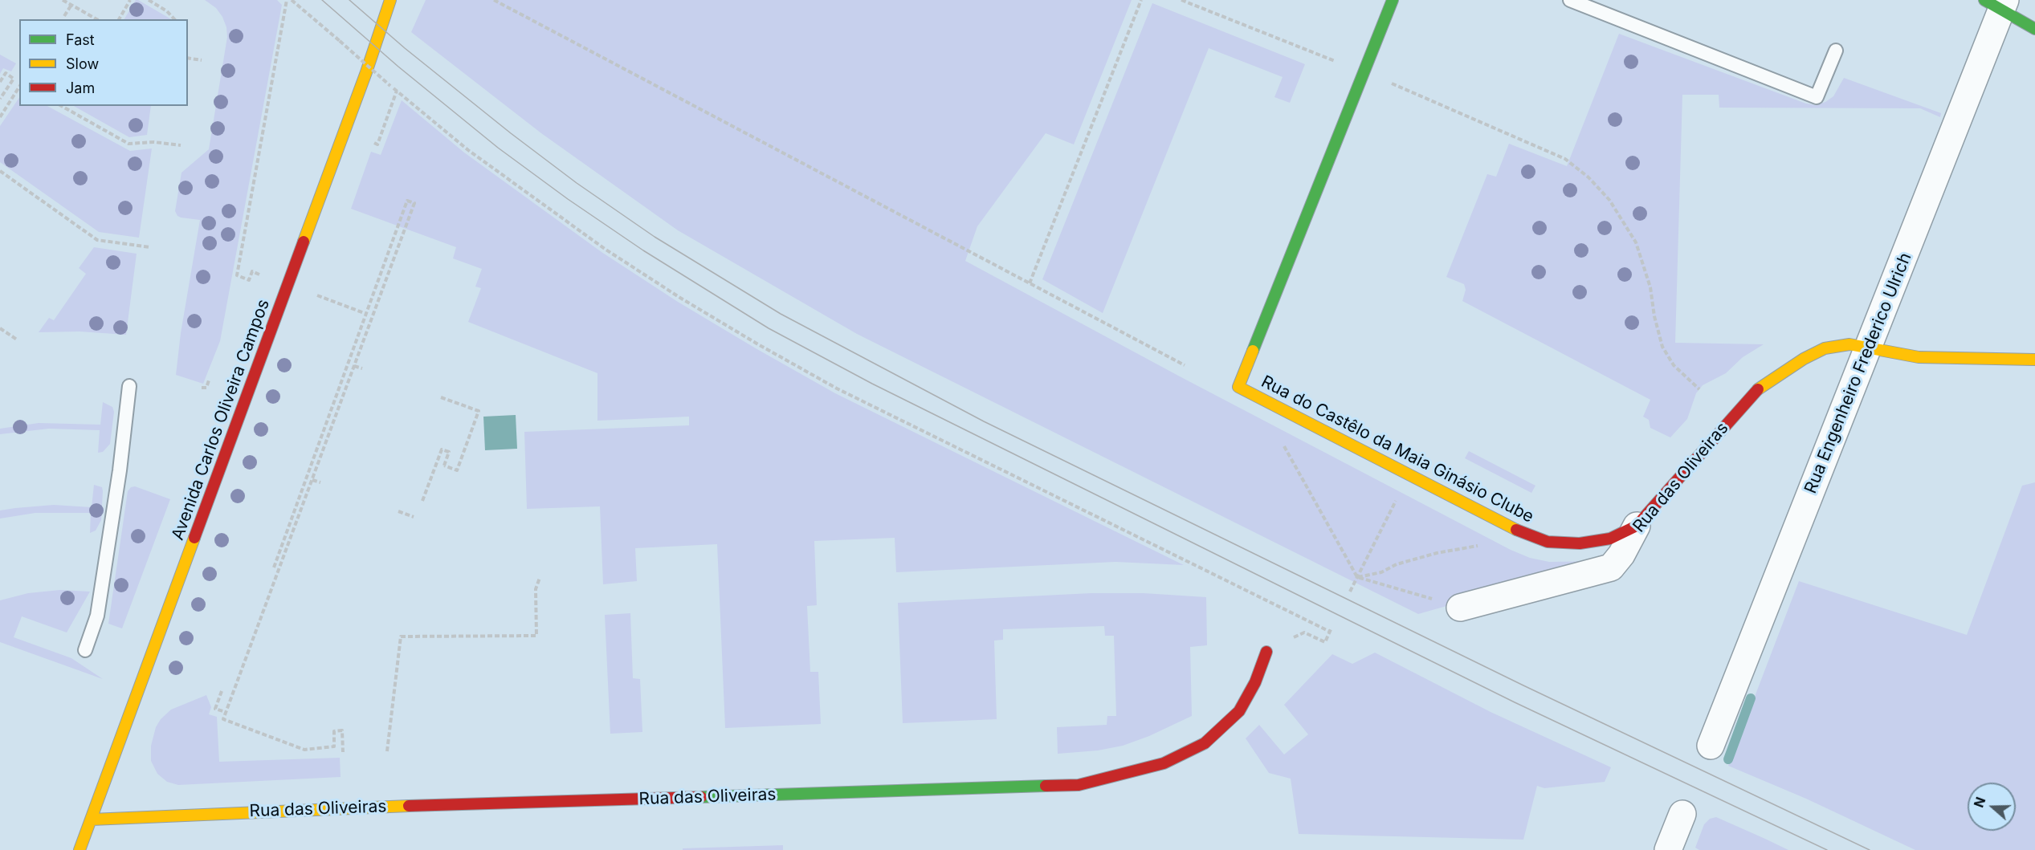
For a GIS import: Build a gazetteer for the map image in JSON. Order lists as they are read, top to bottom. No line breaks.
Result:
{"streets":{"street":["Rua Engenheiro Frederico Ulrich","Avenida Carlos Oliveira Campos","Rua do Castêlo da Maia Ginásio Clube","Rua das Oliveiras"]},"crossings":[["Rua Engenheiro Frederico Ulrich","Rua das Oliveiras"],["Avenida Carlos Oliveira Campos","Rua das Oliveiras"],["Rua do Castêlo da Maia Ginásio Clube","Rua das Oliveiras"]],"legend":["Fast","Slow","Jam"],"north":"left"}
